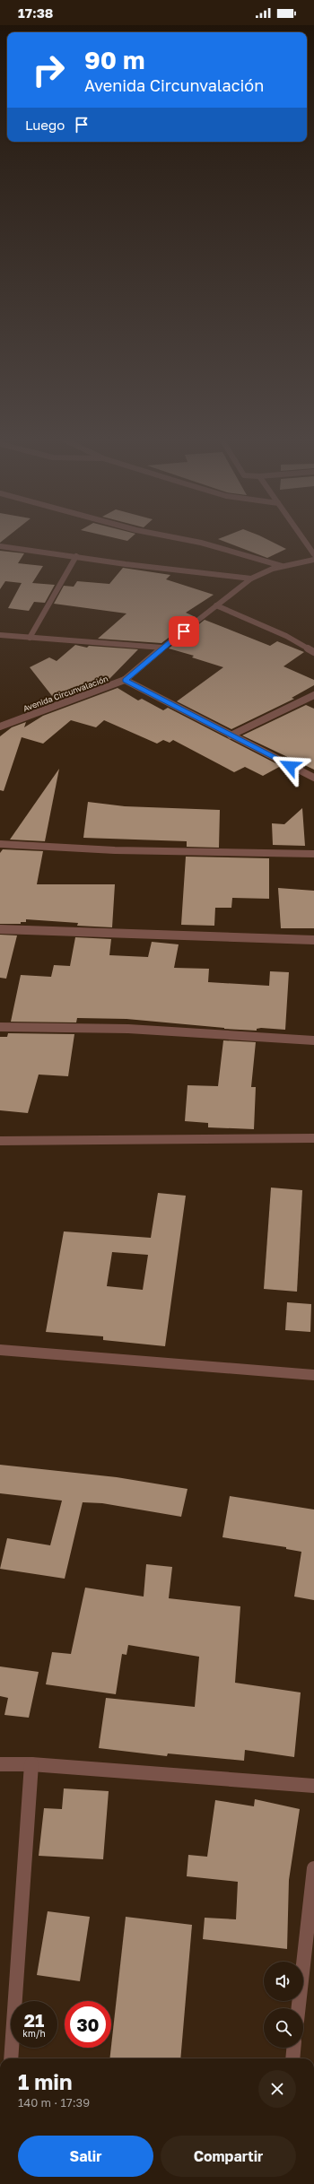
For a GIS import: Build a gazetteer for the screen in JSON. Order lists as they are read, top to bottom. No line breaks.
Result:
{"streets":{"street":["Avenida Circunvalación"]},"page":{"status":"17:38","turn":["90 m","Avenida Circunvalación"],"then":"Luego","speed":"21 km/h","limit":"30","heading":["1 min","140 m · 17:39"],"buttons":["Salir","Compartir"]}}
